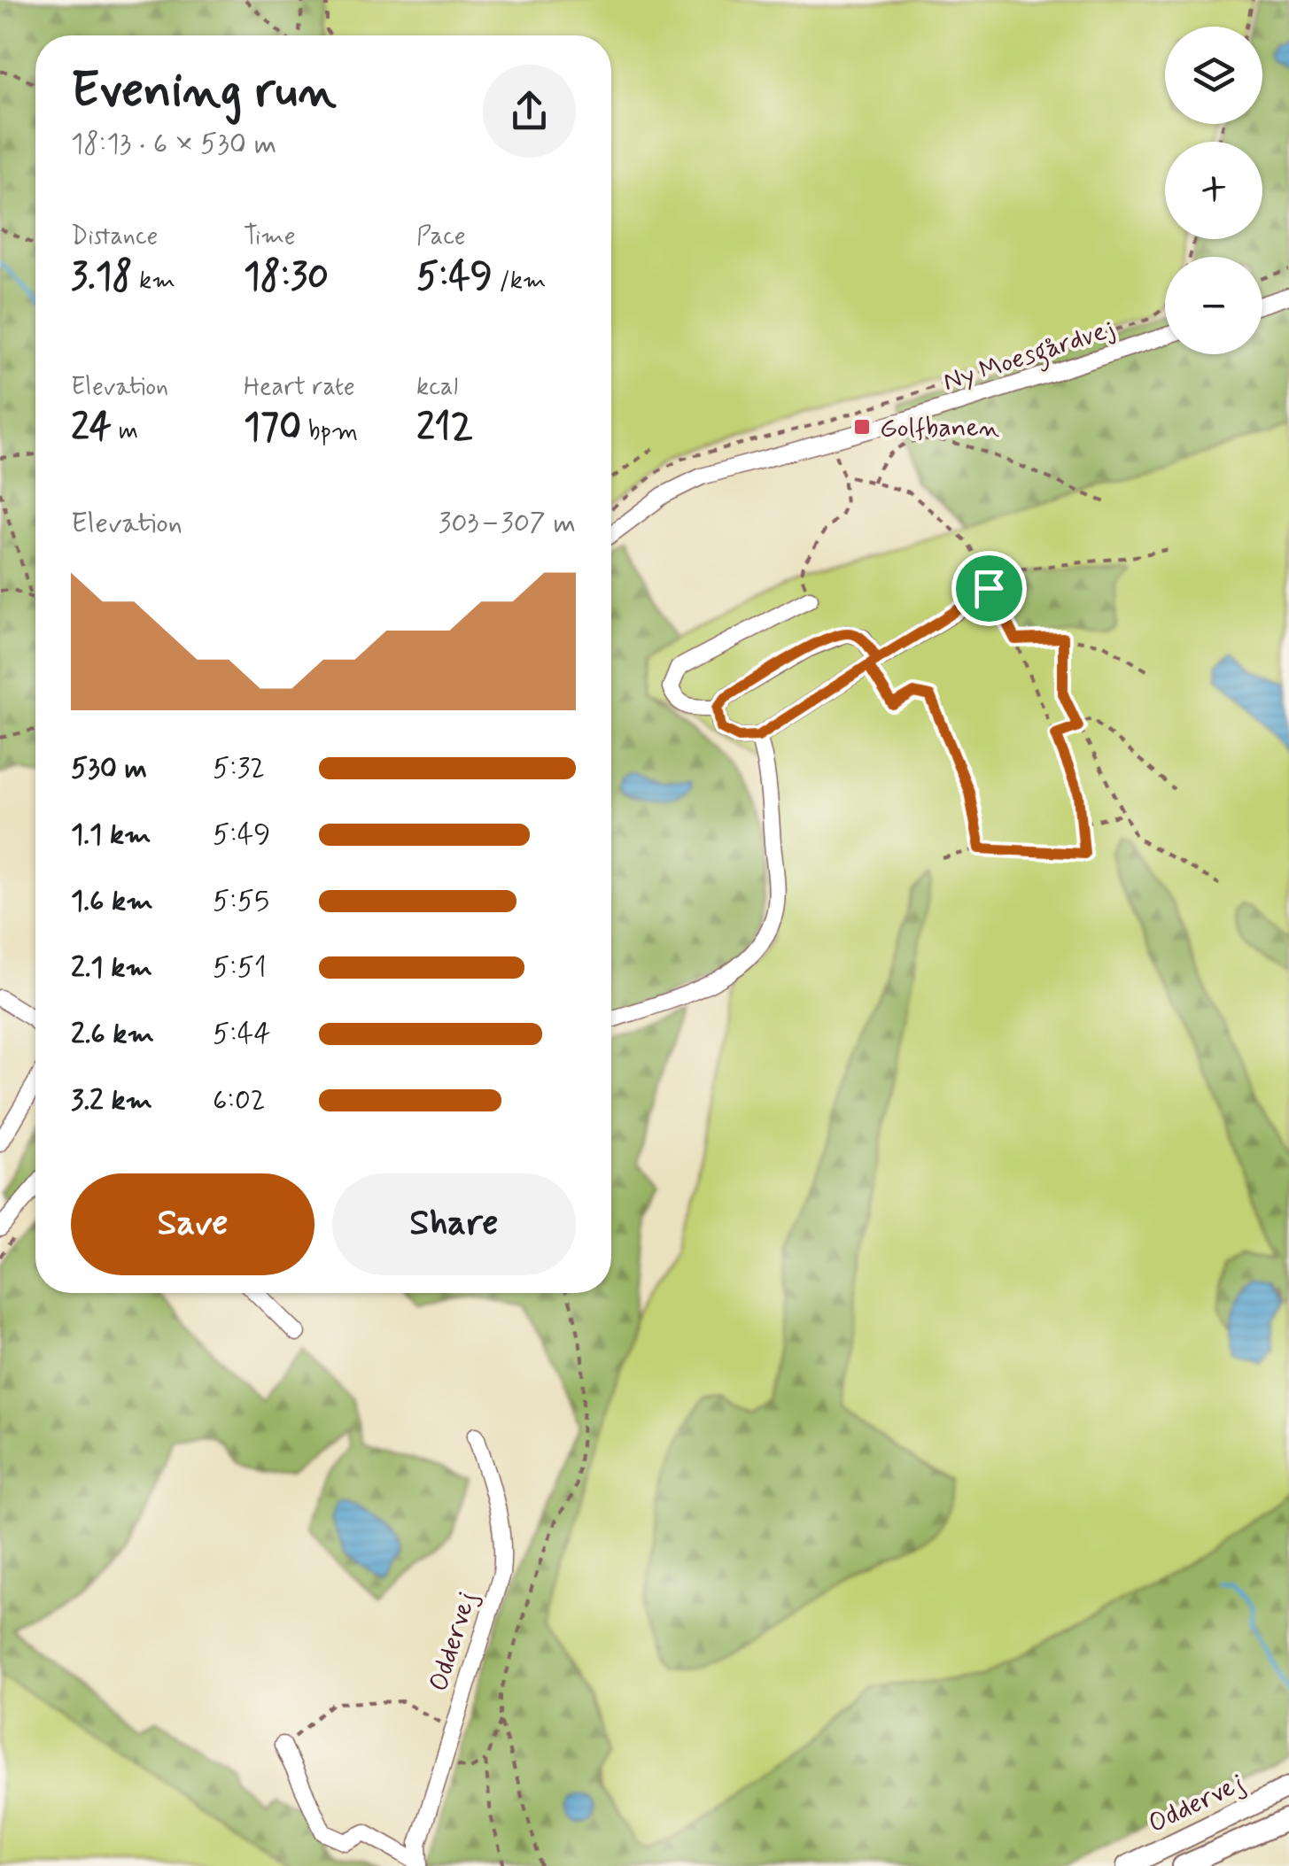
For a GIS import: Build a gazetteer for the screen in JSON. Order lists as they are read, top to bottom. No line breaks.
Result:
{"streets":{"main road":["Oddervej"],"street":["Ny Moesgårdvej"]},"places":{"transit":["Golfbanen"]},"page":{"map_buttons":["+","−"],"heading":["Evening run","18:13 · 6 × 530 m"],"stats":[["Distance","3.18 km"],["Time","18:30"],["Pace","5:49 /km"],["Elevation","24 m"],["Heart rate","170 bpm"],["kcal","212"]],"chart":["Elevation","303–307 m"],"list":[{"name":"530 m","note":"5:32"},{"name":"1.1 km","note":"5:49"},{"name":"1.6 km","note":"5:55"},{"name":"2.1 km","note":"5:51"},{"name":"2.6 km","note":"5:44"},{"name":"3.2 km","note":"6:02"}],"buttons":["Save","Share"]}}
